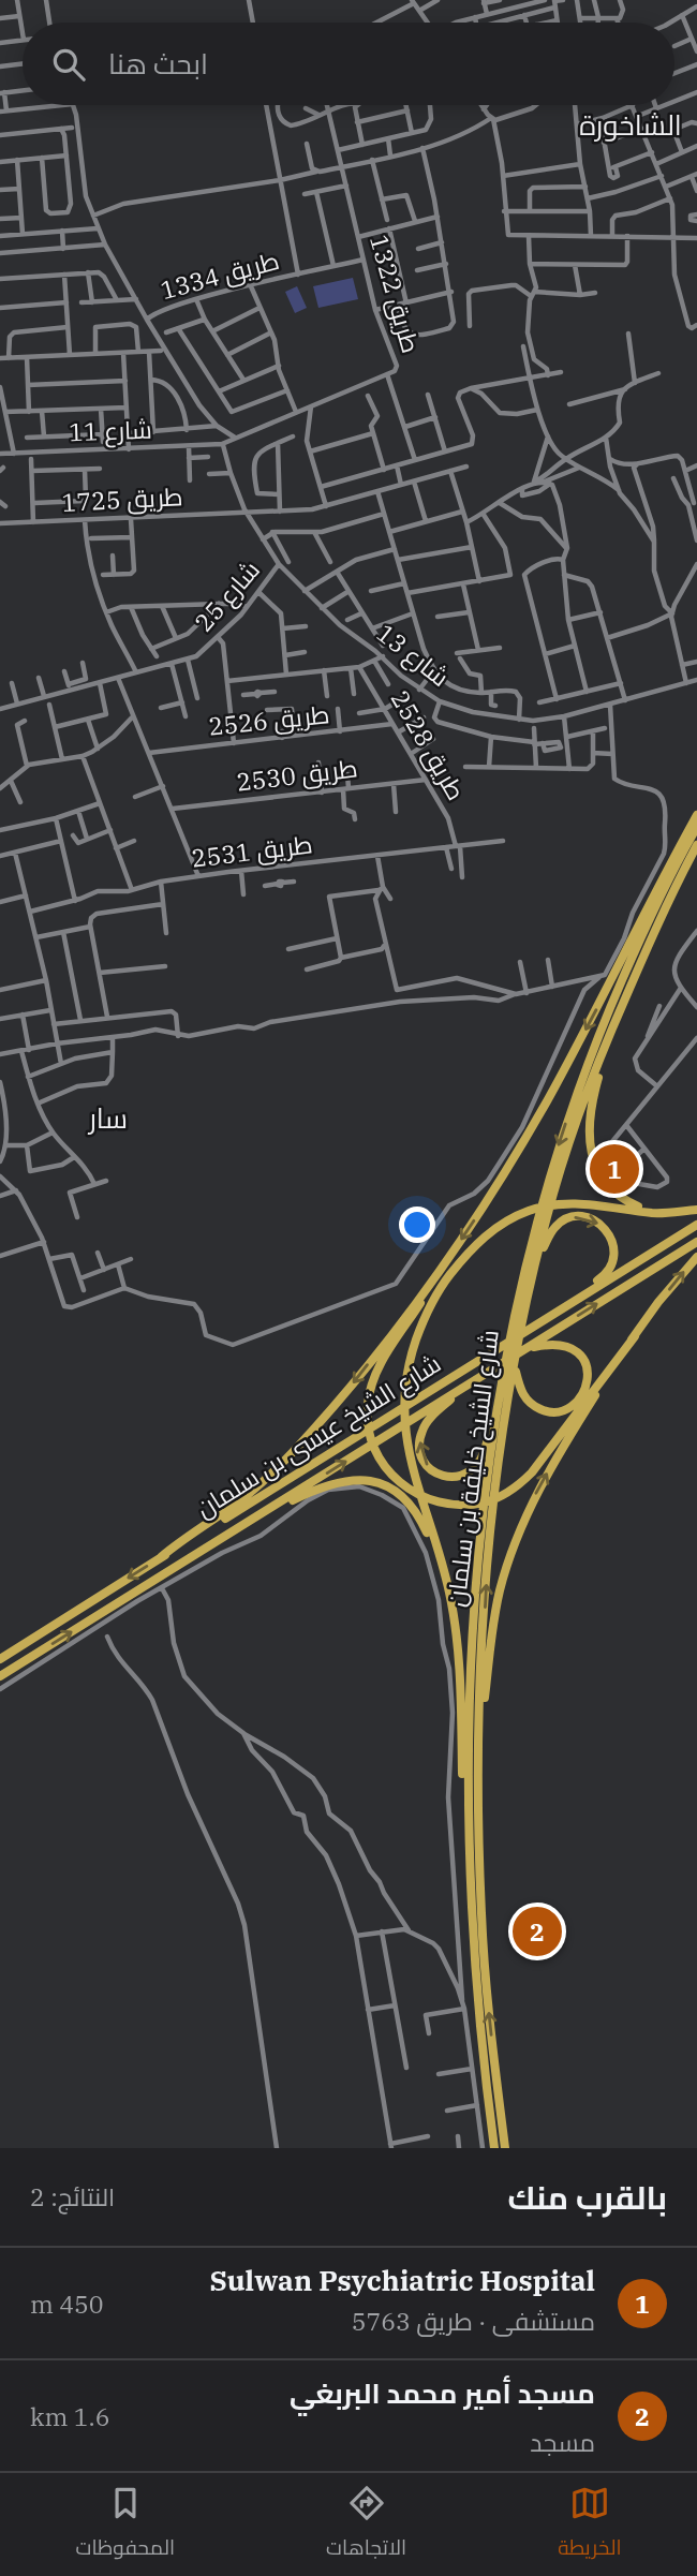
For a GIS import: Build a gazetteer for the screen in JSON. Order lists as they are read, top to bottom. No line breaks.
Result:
{"streets":{"highway":["شارع الشيخ عيسى بن سلمان","شارع الشيخ خليفة بن سلمان"],"street":["طريق 1334","طريق 1322","شارع 11","طريق 1725","شارع 25","شارع 13","طريق 2526","طريق 2528","طريق 2530","طريق 2531"]},"crossings":[["طريق 1334","طريق 1322"],["طريق 1322","شارع 11"],["طريق 1322","شارع 13"],["شارع 11","شارع 13"],["طريق 1725","شارع 13"],["شارع 25","شارع 13"],["طريق 2526","طريق 2528"],["طريق 2528","طريق 2530"],["طريق 2528","طريق 2531"]],"districts":["الشاخورة","سار"],"page":{"search":"ابحث هنا","pins":["1","2"],"heading":["بالقرب منك","النتائج: 2"],"list":[{"mark":"1","name":"Sulwan Psychiatric Hospital","note":"مستشفى · طريق 5763","value":"450 m"},{"mark":"2","name":"مسجد أمير محمد البربغي","note":"مسجد","value":"1.6 km"}],"nav":["الخريطة","الاتجاهات","المحفوظات"]}}
